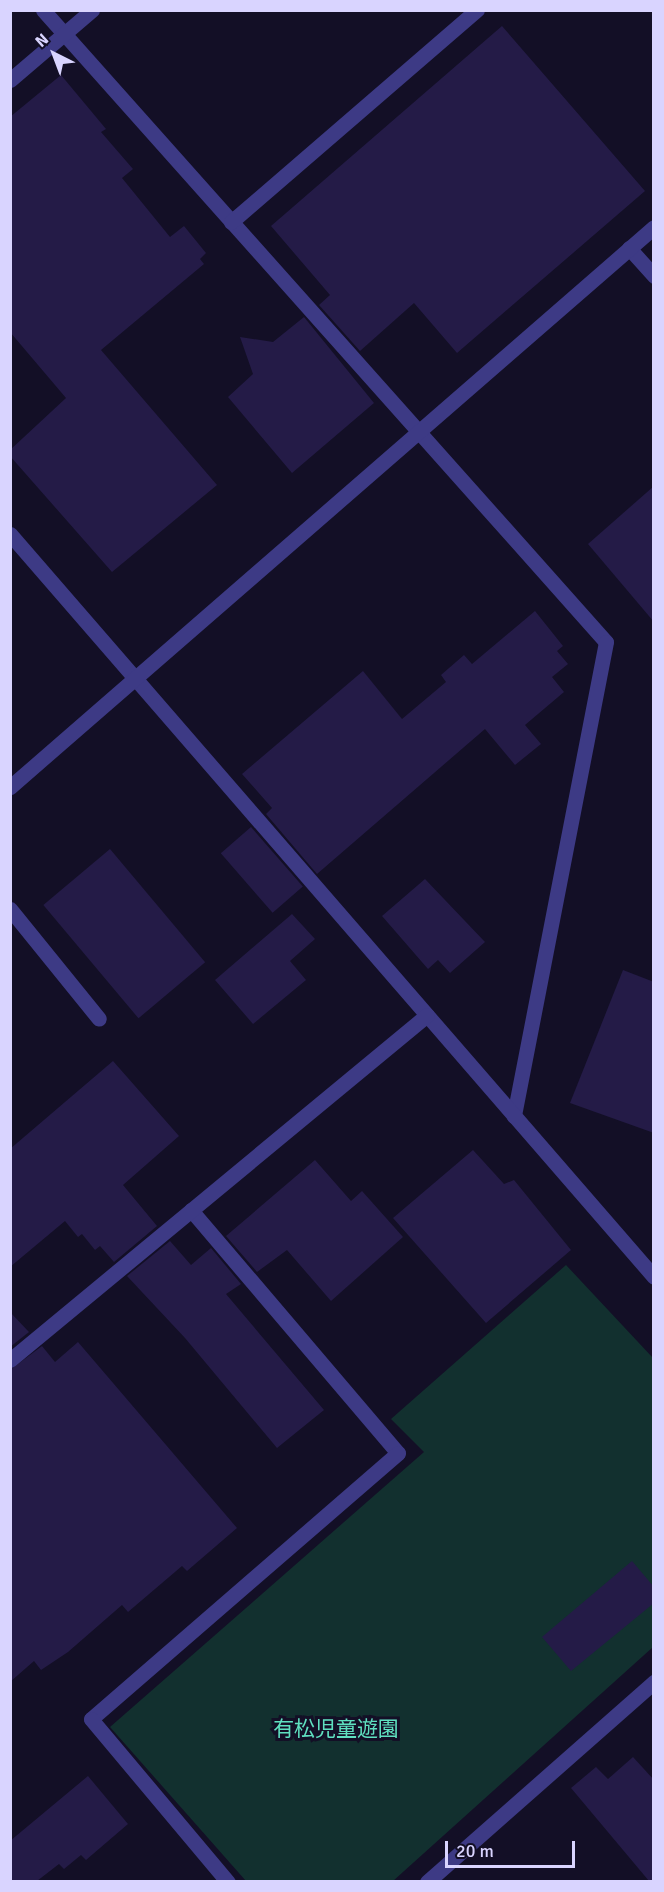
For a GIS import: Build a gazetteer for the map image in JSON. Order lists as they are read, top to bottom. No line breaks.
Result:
{"parks":["有松児童遊園"],"scale_bar":"20 m","north":"top left"}
